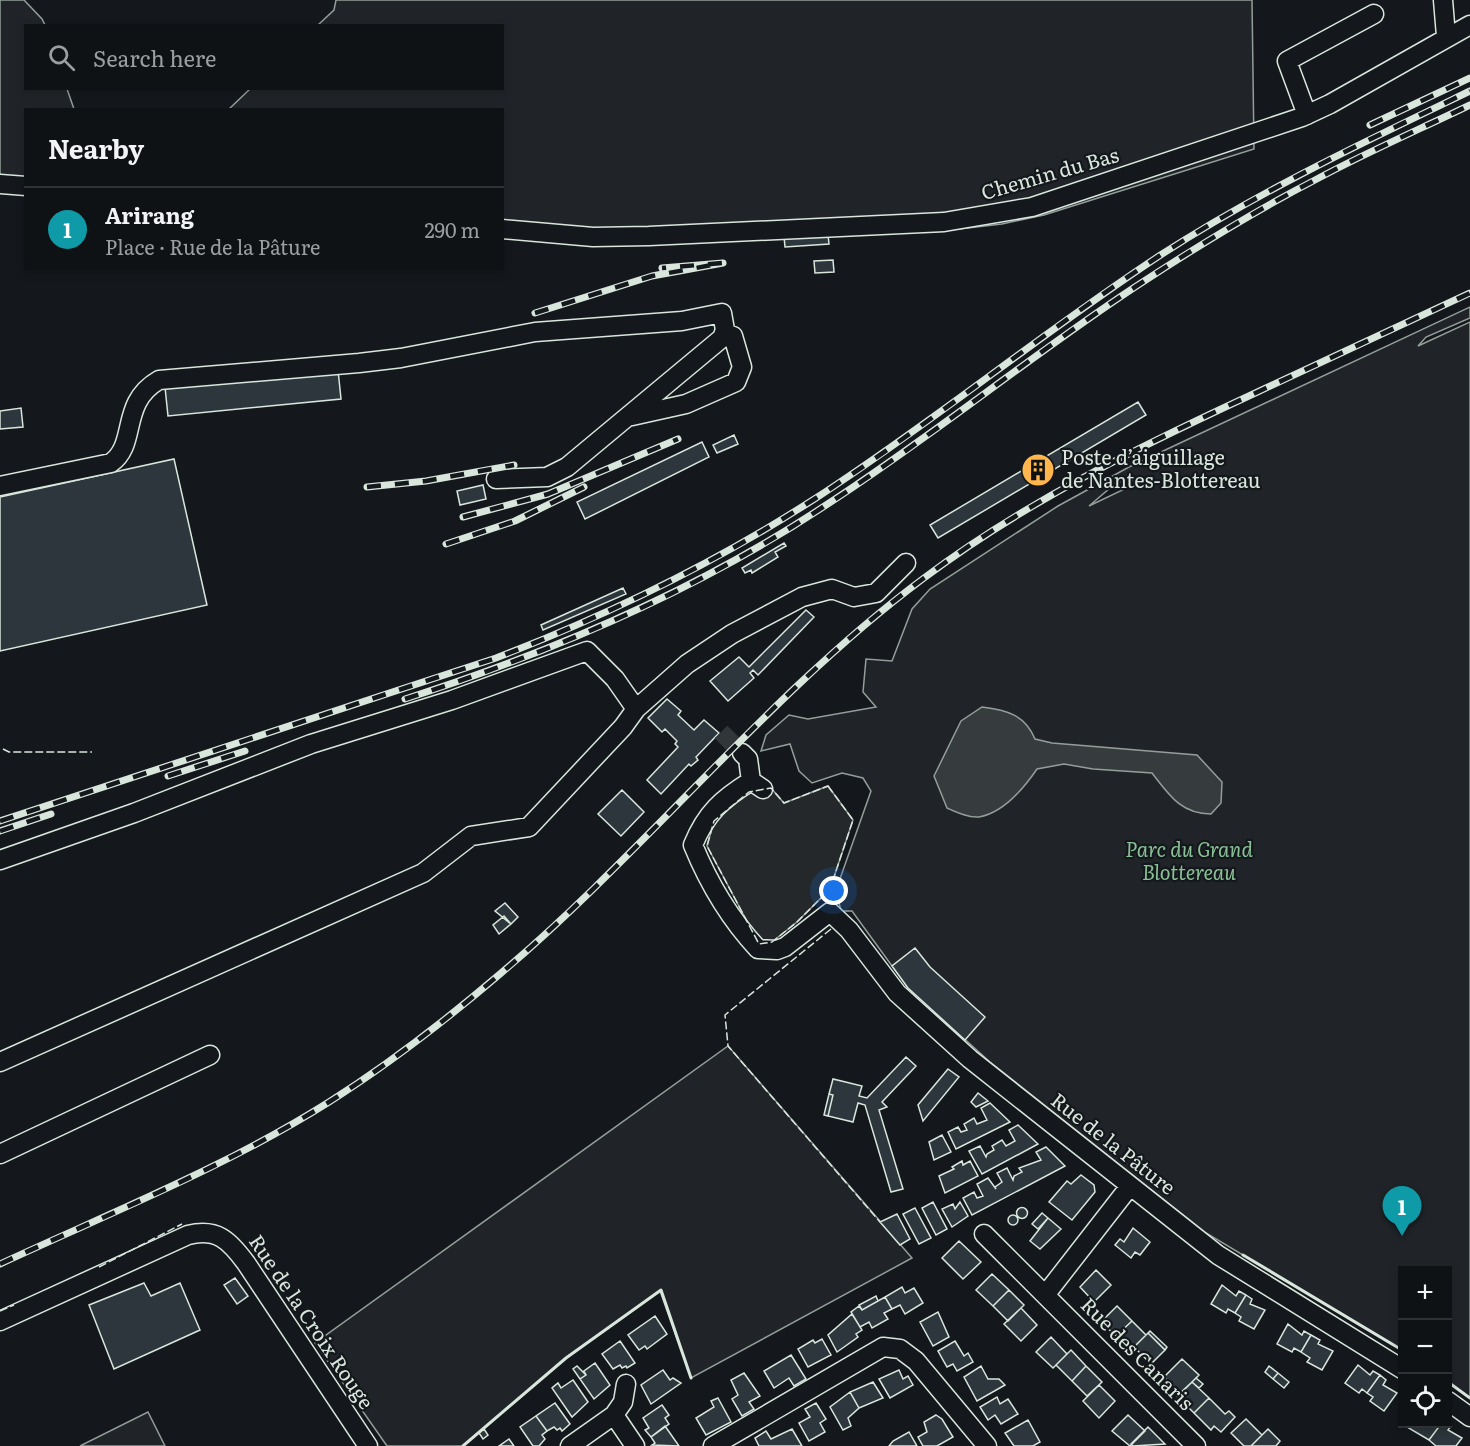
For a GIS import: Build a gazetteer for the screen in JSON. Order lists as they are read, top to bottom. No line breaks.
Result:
{"streets":{"street":["Chemin du Bas","Rue de la Pâture","Rue de la Croix Rouge","Rue des Canaris"]},"parks":["Parc du Grand Blottereau"],"places":{"building":["Poste d’aiguillage de Nantes-Blottereau"]},"page":{"search":"Search here","heading":"Nearby","list":[{"mark":"1","name":"Arirang","note":"Place · Rue de la Pâture","value":"290 m"}],"pins":"1","map_buttons":["+","−"]}}
